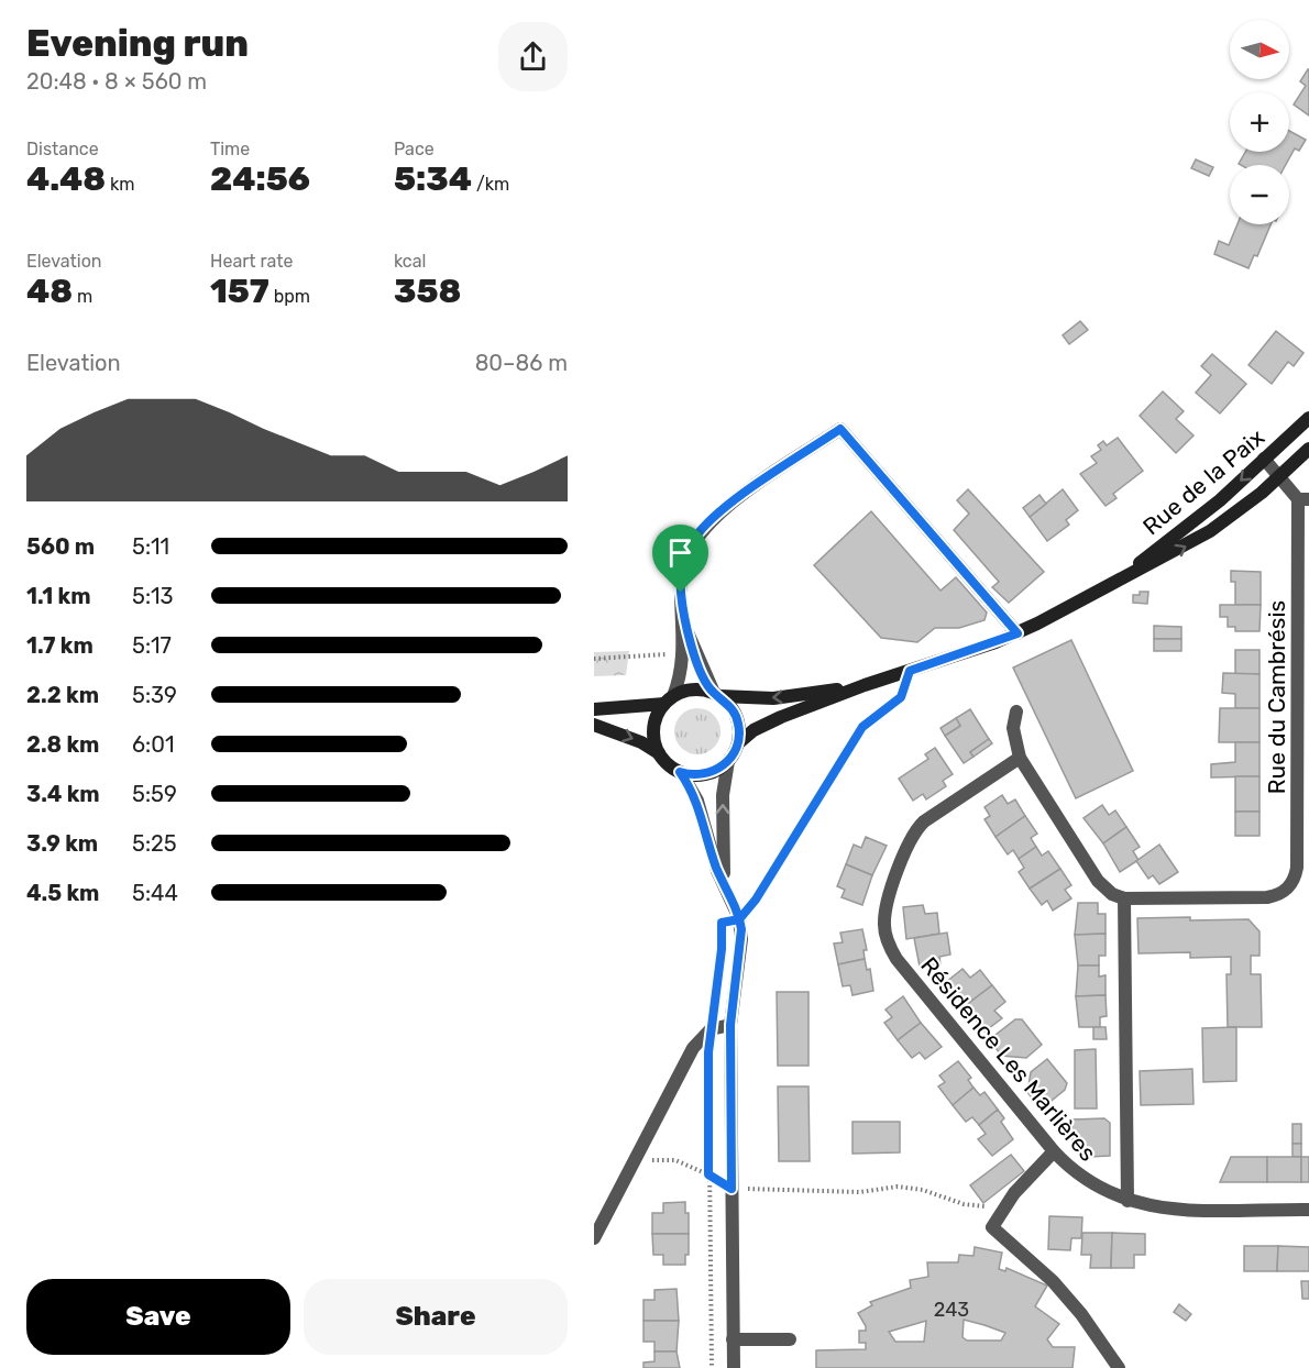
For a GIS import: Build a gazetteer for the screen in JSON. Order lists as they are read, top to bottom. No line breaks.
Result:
{"streets":{"main road":["Rue de la Paix"],"street":["Rue du Cambrésis","Résidence Les Marlières"]},"crossings":[["Rue du Cambrésis","Résidence Les Marlières"]],"house_numbers":["243"],"north":"right","page":{"heading":["Evening run","20:48 · 8 × 560 m"],"map_buttons":["+","−"],"stats":[["Distance","4.48 km"],["Time","24:56"],["Pace","5:34 /km"],["Elevation","48 m"],["Heart rate","157 bpm"],["kcal","358"]],"chart":["Elevation","80–86 m"],"list":[{"name":"560 m","note":"5:11"},{"name":"1.1 km","note":"5:13"},{"name":"1.7 km","note":"5:17"},{"name":"2.2 km","note":"5:39"},{"name":"2.8 km","note":"6:01"},{"name":"3.4 km","note":"5:59"},{"name":"3.9 km","note":"5:25"},{"name":"4.5 km","note":"5:44"}],"buttons":["Save","Share"]}}
